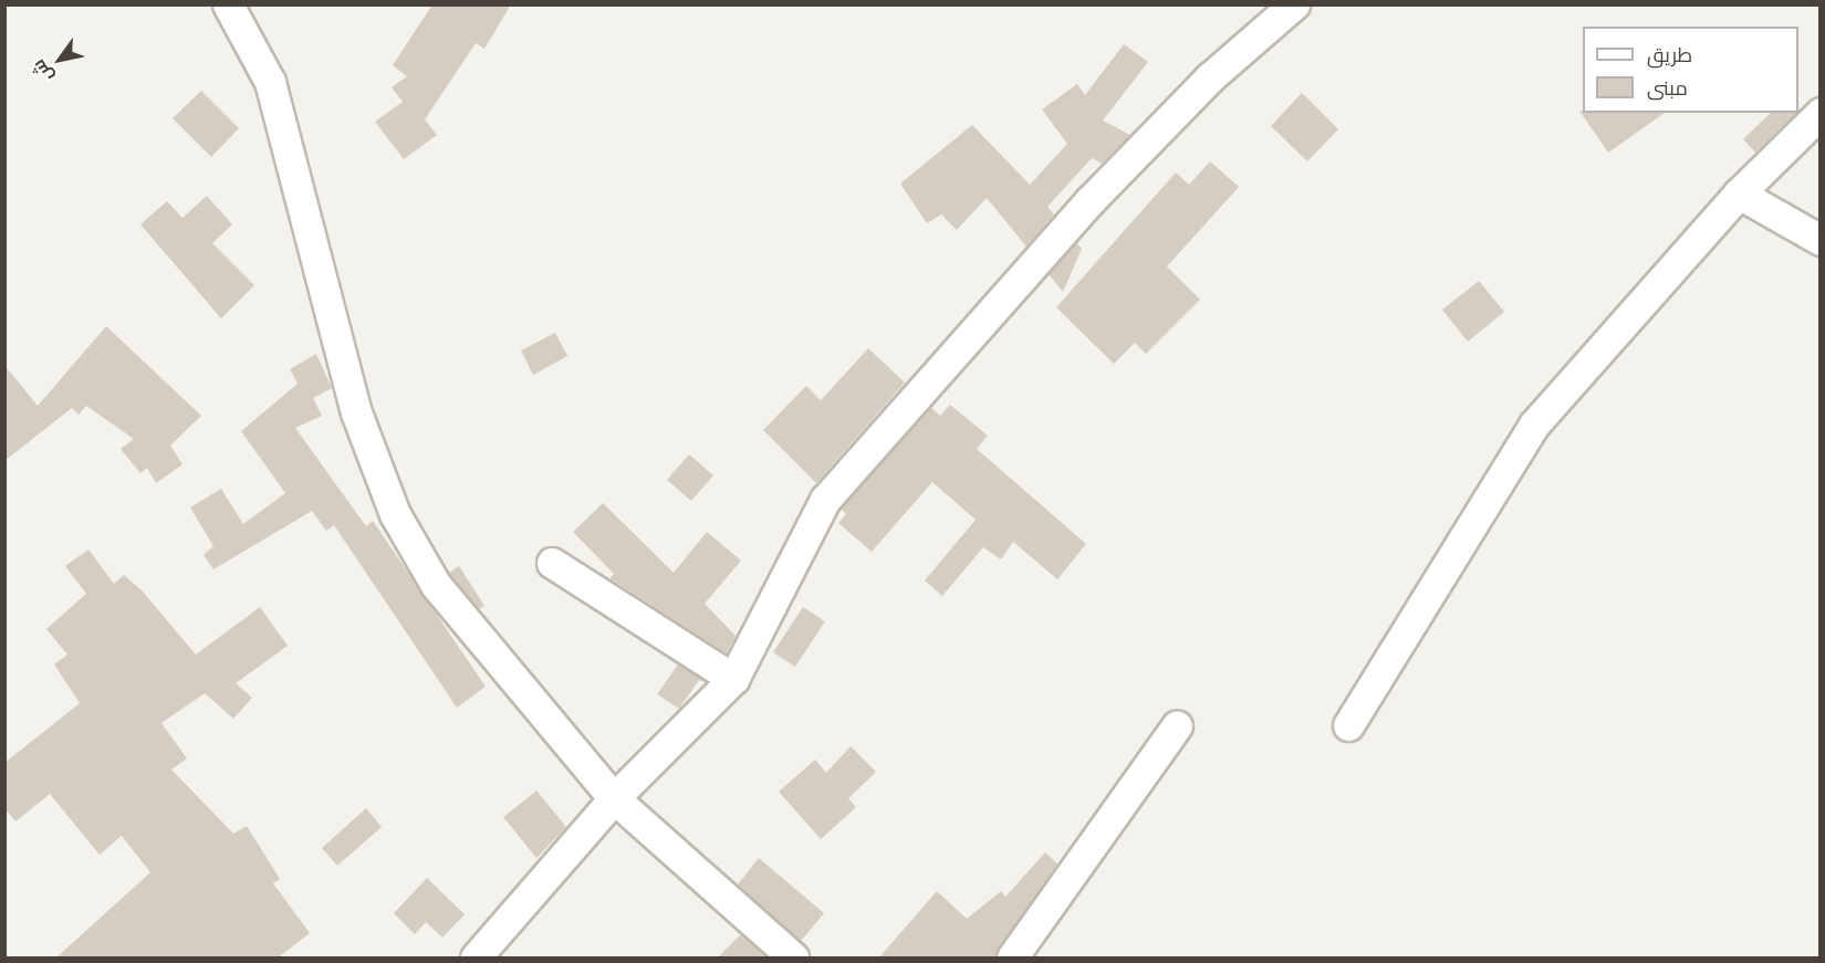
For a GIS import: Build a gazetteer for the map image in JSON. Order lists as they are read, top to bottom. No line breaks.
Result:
{"legend":["طريق","مبنى"],"north":"bottom left"}
